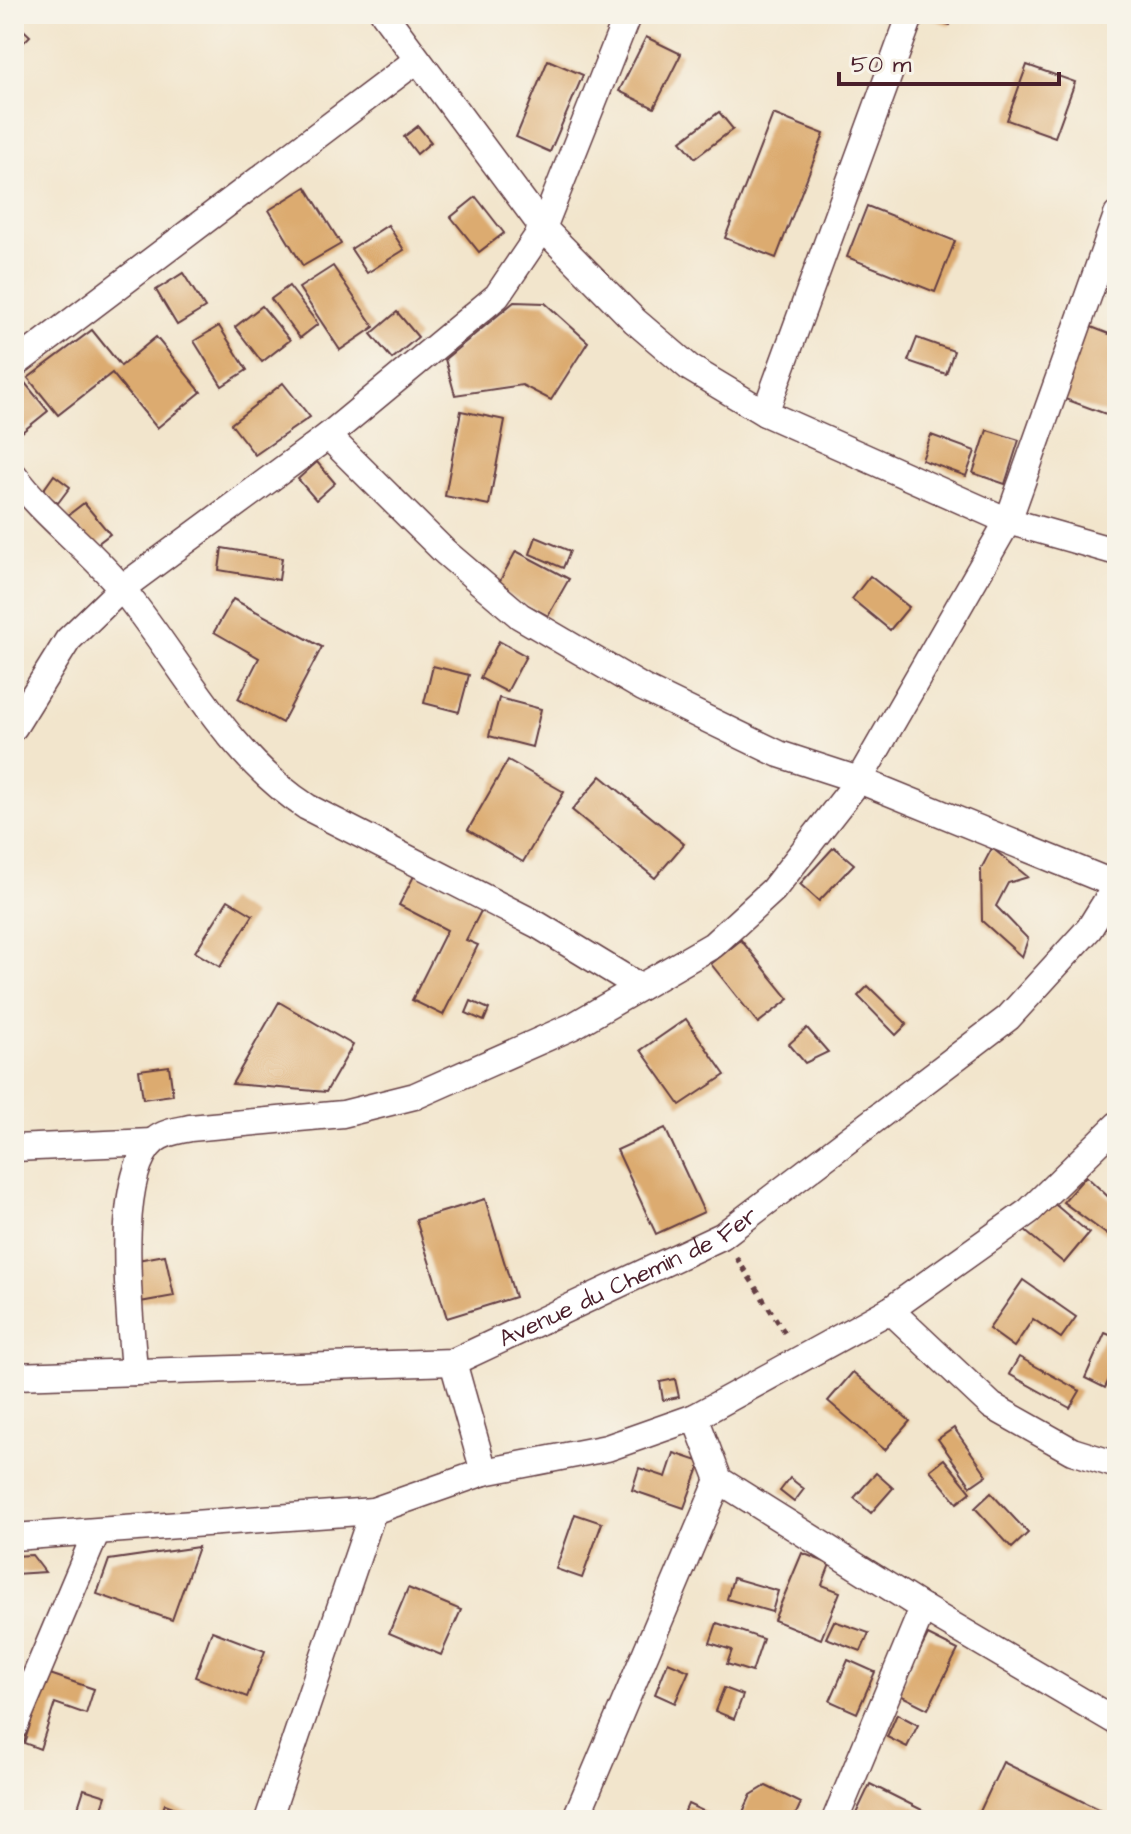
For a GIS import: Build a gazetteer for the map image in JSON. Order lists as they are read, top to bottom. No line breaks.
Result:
{"streets":{"street":["Avenue du Chemin de Fer"]},"scale_bar":"50 m"}
